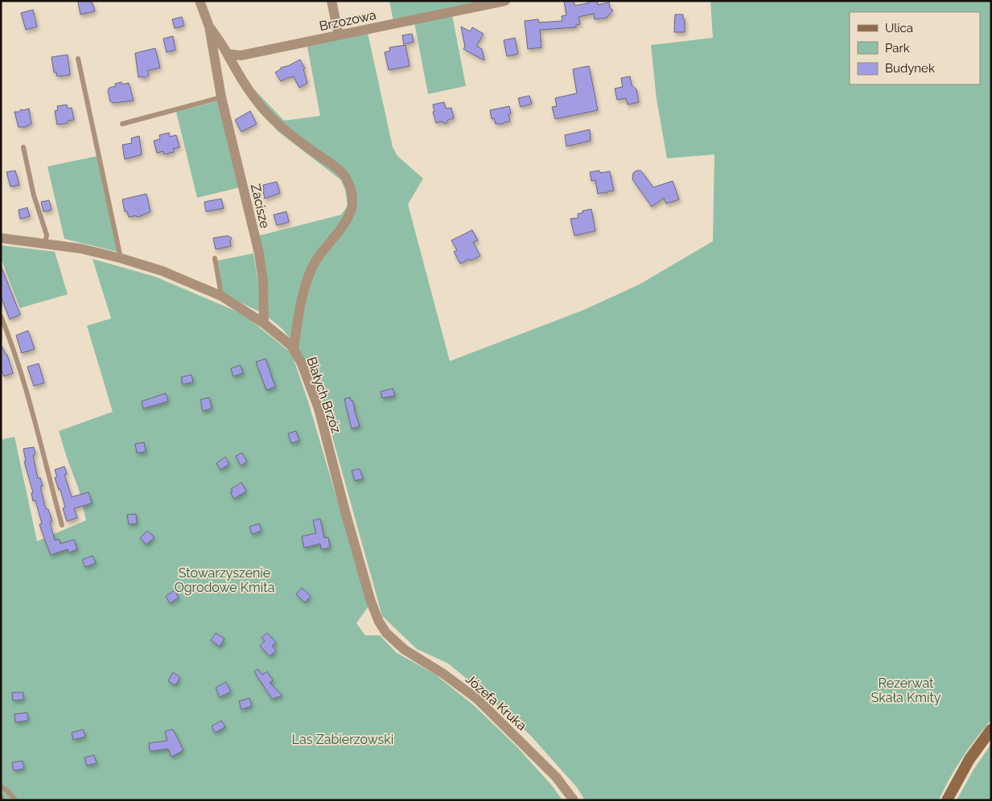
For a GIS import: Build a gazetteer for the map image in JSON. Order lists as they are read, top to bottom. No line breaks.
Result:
{"streets":{"street":["Brzozowa","Zacisze","Białych Brzóz","Józefa Kruka"]},"crossings":[["Zacisze","Białych Brzóz"],["Białych Brzóz","Józefa Kruka"]],"parks":["Stowarzyszenie Ogrodowe Kmita","Rezerwat Skała Kmity","Las Zabierzowski"],"legend":["Ulica","Park","Budynek"]}
